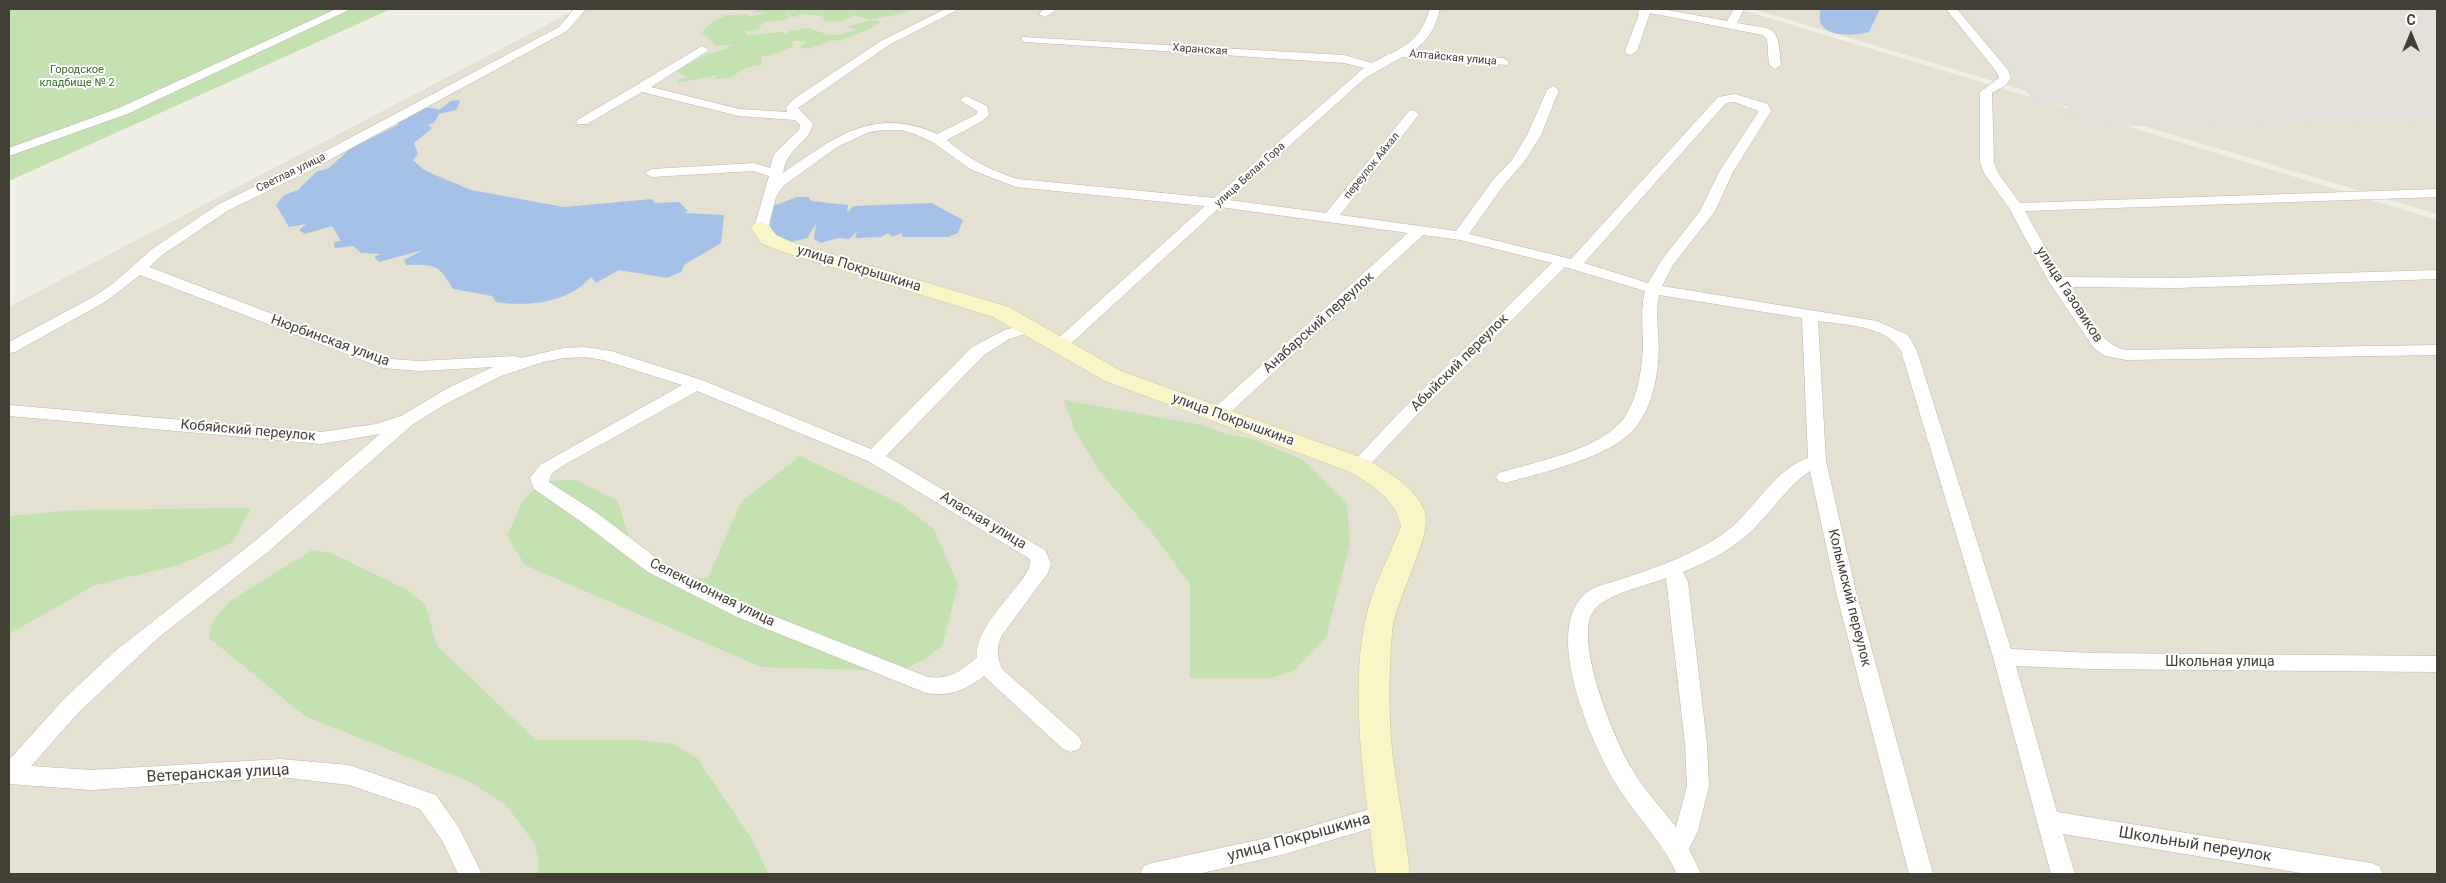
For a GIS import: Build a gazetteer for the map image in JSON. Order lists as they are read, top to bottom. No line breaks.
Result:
{"streets":{"street":["Харанская","Алтайская улица","переулок Айхал","Светлая улица","улица Белая Гора","улица Покрышкина","улица Газовиков","Анабарский переулок","Нюрбинская улица","Абыйский переулок","Кобяйский переулок","Аласная улица","Селекционная улица","Колымский переулок","Школьная улица","Ветеранская улица","Школьный переулок"]},"crossings":[["Харанская","улица Белая Гора"],["Алтайская улица","улица Белая Гора"],["Светлая улица","Нюрбинская улица"],["улица Белая Гора","улица Покрышкина"],["улица Покрышкина","Анабарский переулок"],["улица Покрышкина","Абыйский переулок"],["Нюрбинская улица","Кобяйский переулок"],["Нюрбинская улица","Аласная улица"],["Кобяйский переулок","Аласная улица"],["Аласная улица","Селекционная улица"]],"parks":["Городское кладбище № 2"],"north":"top"}
